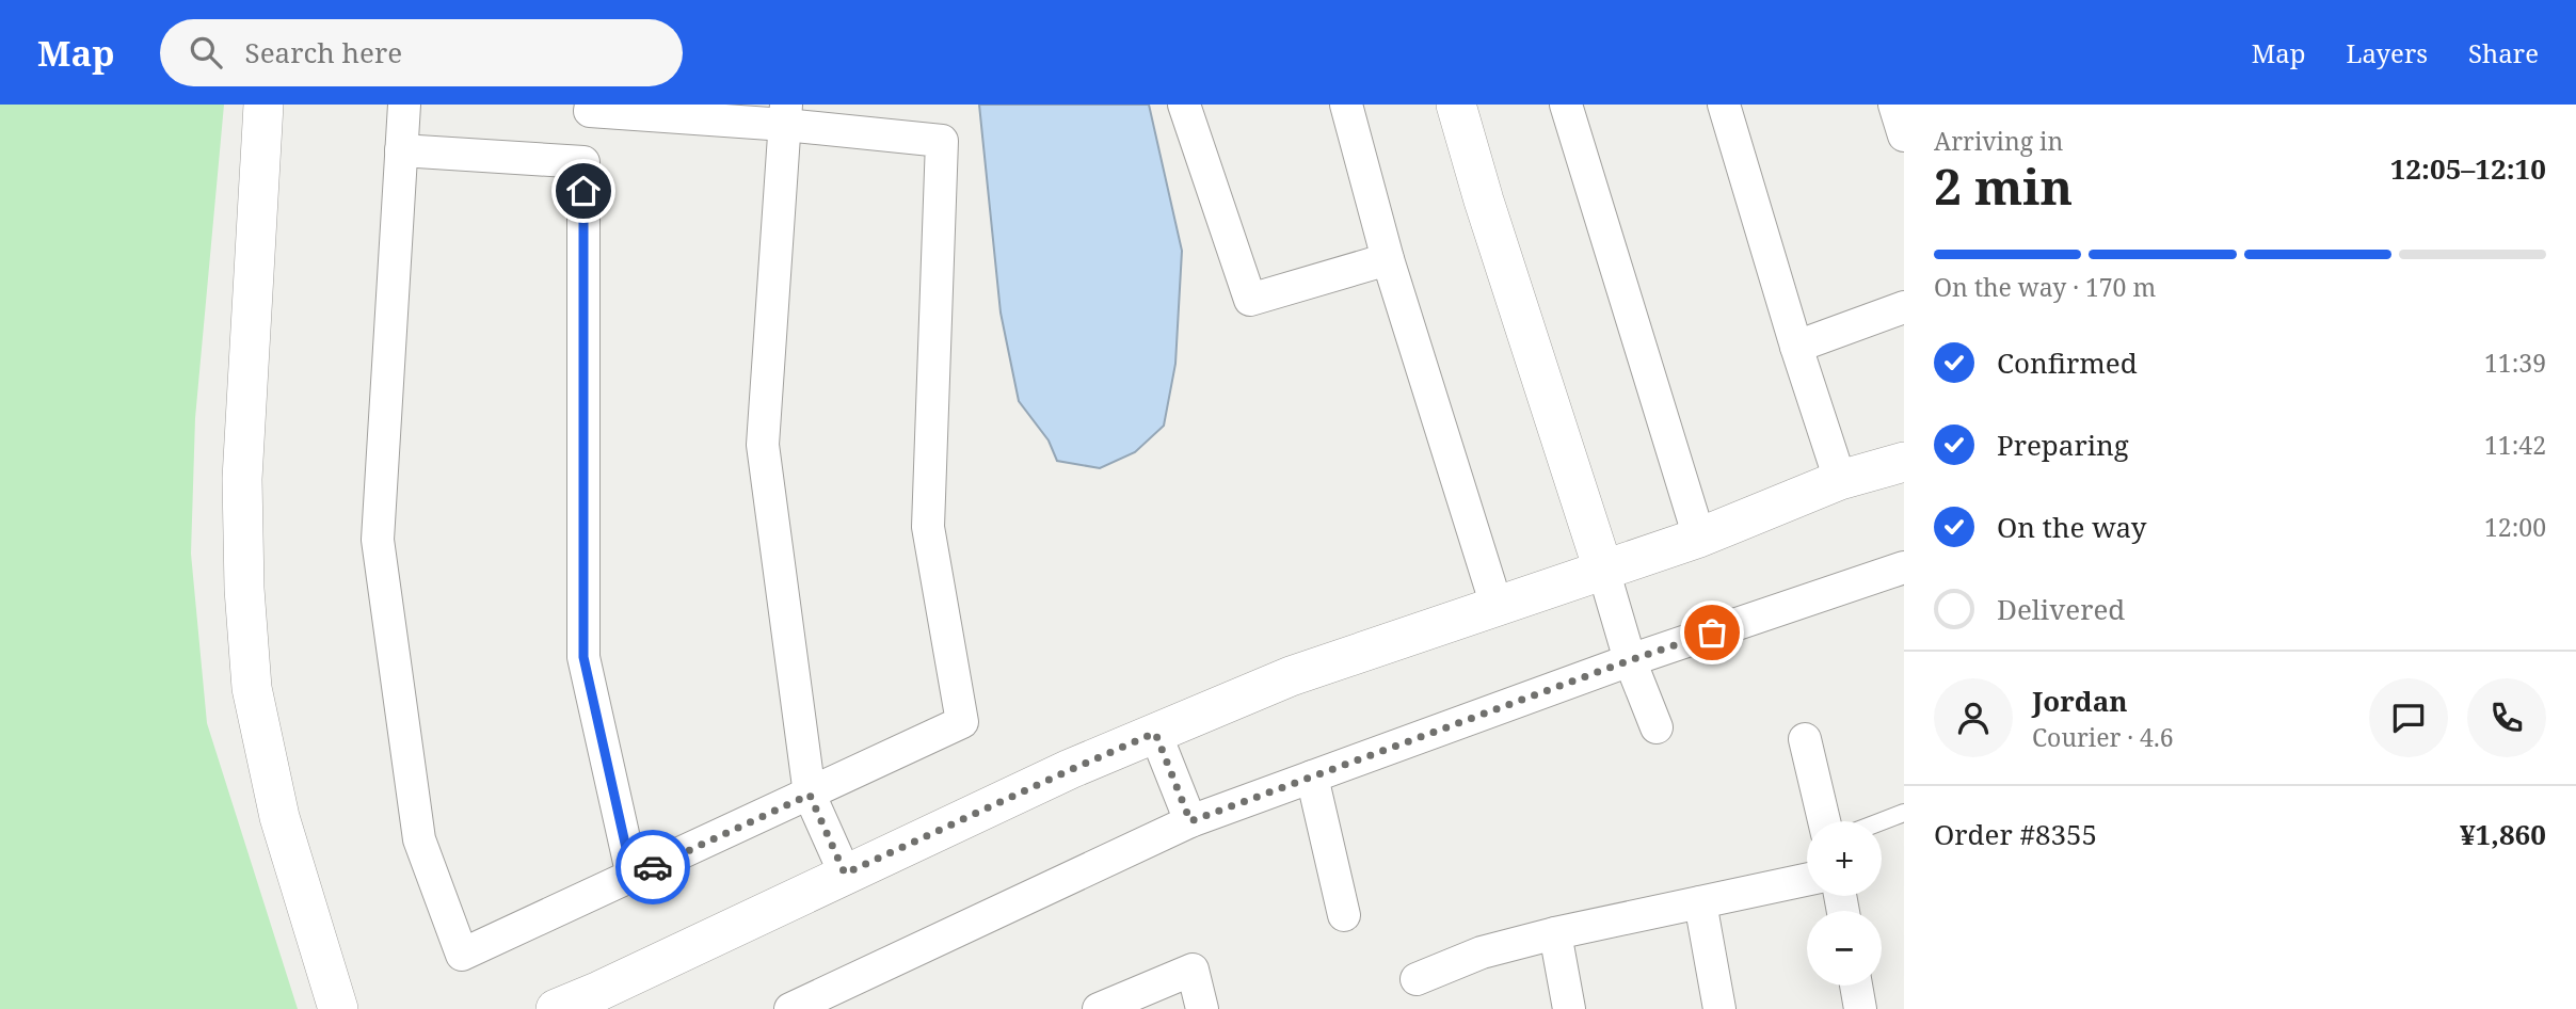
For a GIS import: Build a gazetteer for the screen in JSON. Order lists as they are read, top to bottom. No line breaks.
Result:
{"page":{"header":"Map","search":"Search here","nav":["Map","Layers","Share"],"heading":["2 min","Arriving in","12:05–12:10"],"panel":["Jordan","Courier · 4.6","Order #8355","¥1,860"],"bar":"On the way · 170 m","list":[["Confirmed","11:39"],["Preparing","11:42"],["On the way","12:00"],"Delivered"],"map_buttons":["+","−"]}}
